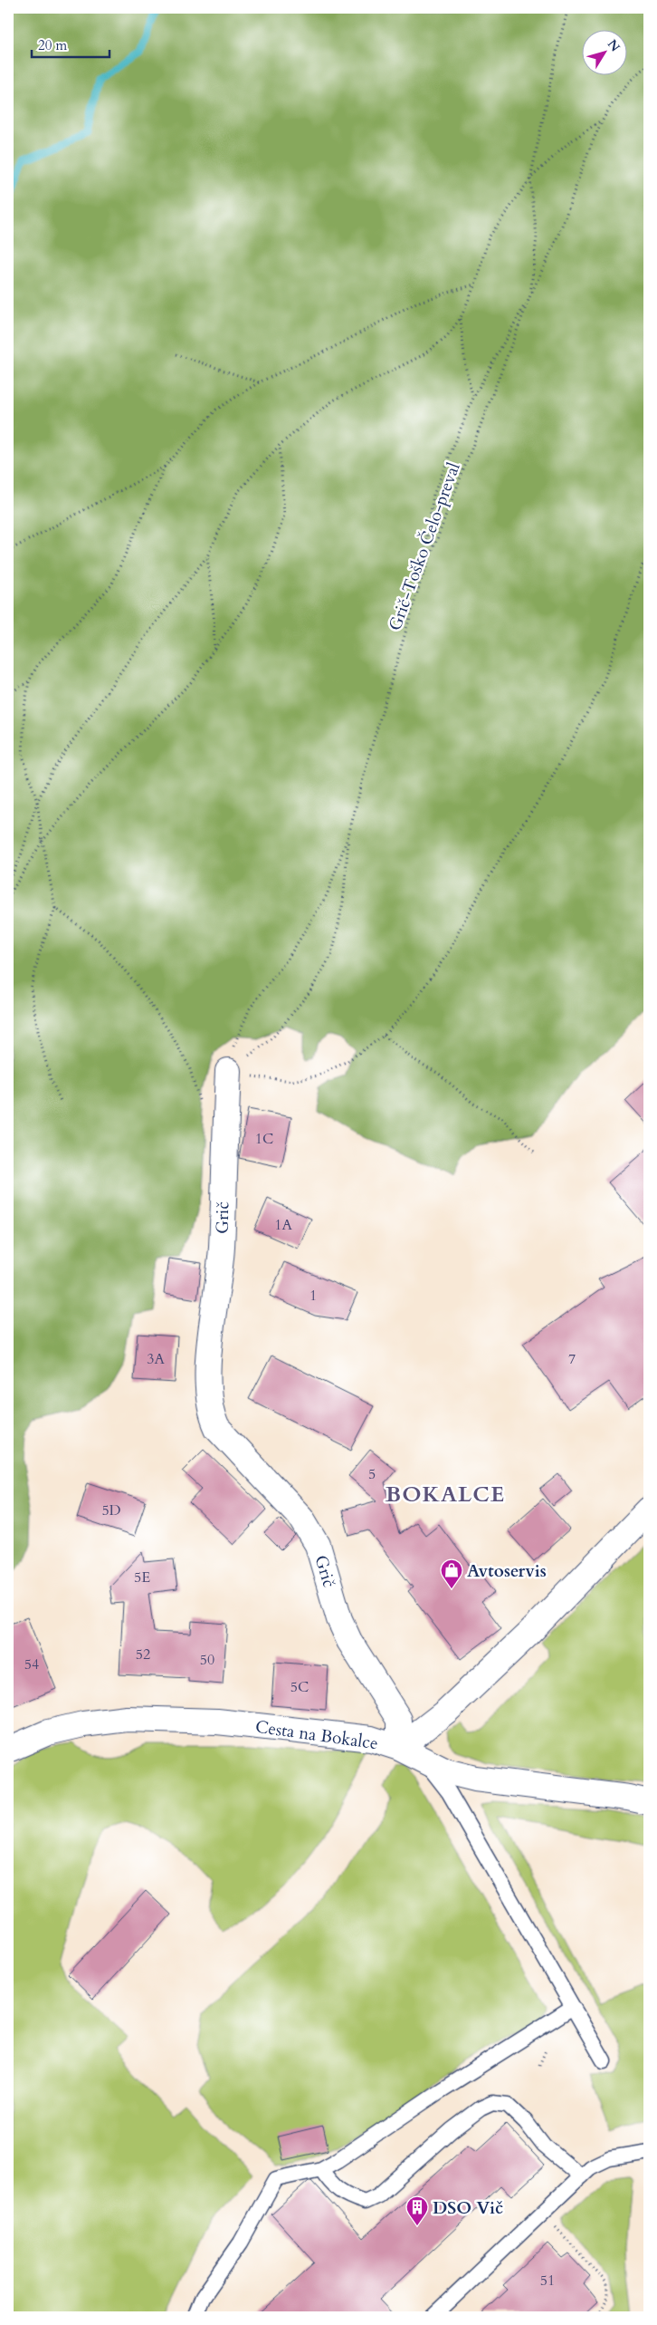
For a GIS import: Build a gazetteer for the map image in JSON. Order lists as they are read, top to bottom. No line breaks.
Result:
{"streets":{"street":["Grič","Cesta na Bokalce"],"path":["Grič-Toško Čelo-preval"]},"crossings":[["Grič-Toško Čelo-preval","Grič"],["Grič","Cesta na Bokalce"]],"districts":["BOKALCE"],"places":{"shop":["Avtoservis"],"building":["DSO Vič"]},"house_numbers":["1C","1A","1","3A","7","5","5D","5E","52","50","54","5C","51"],"scale_bar":"20 m","north":"top right"}
